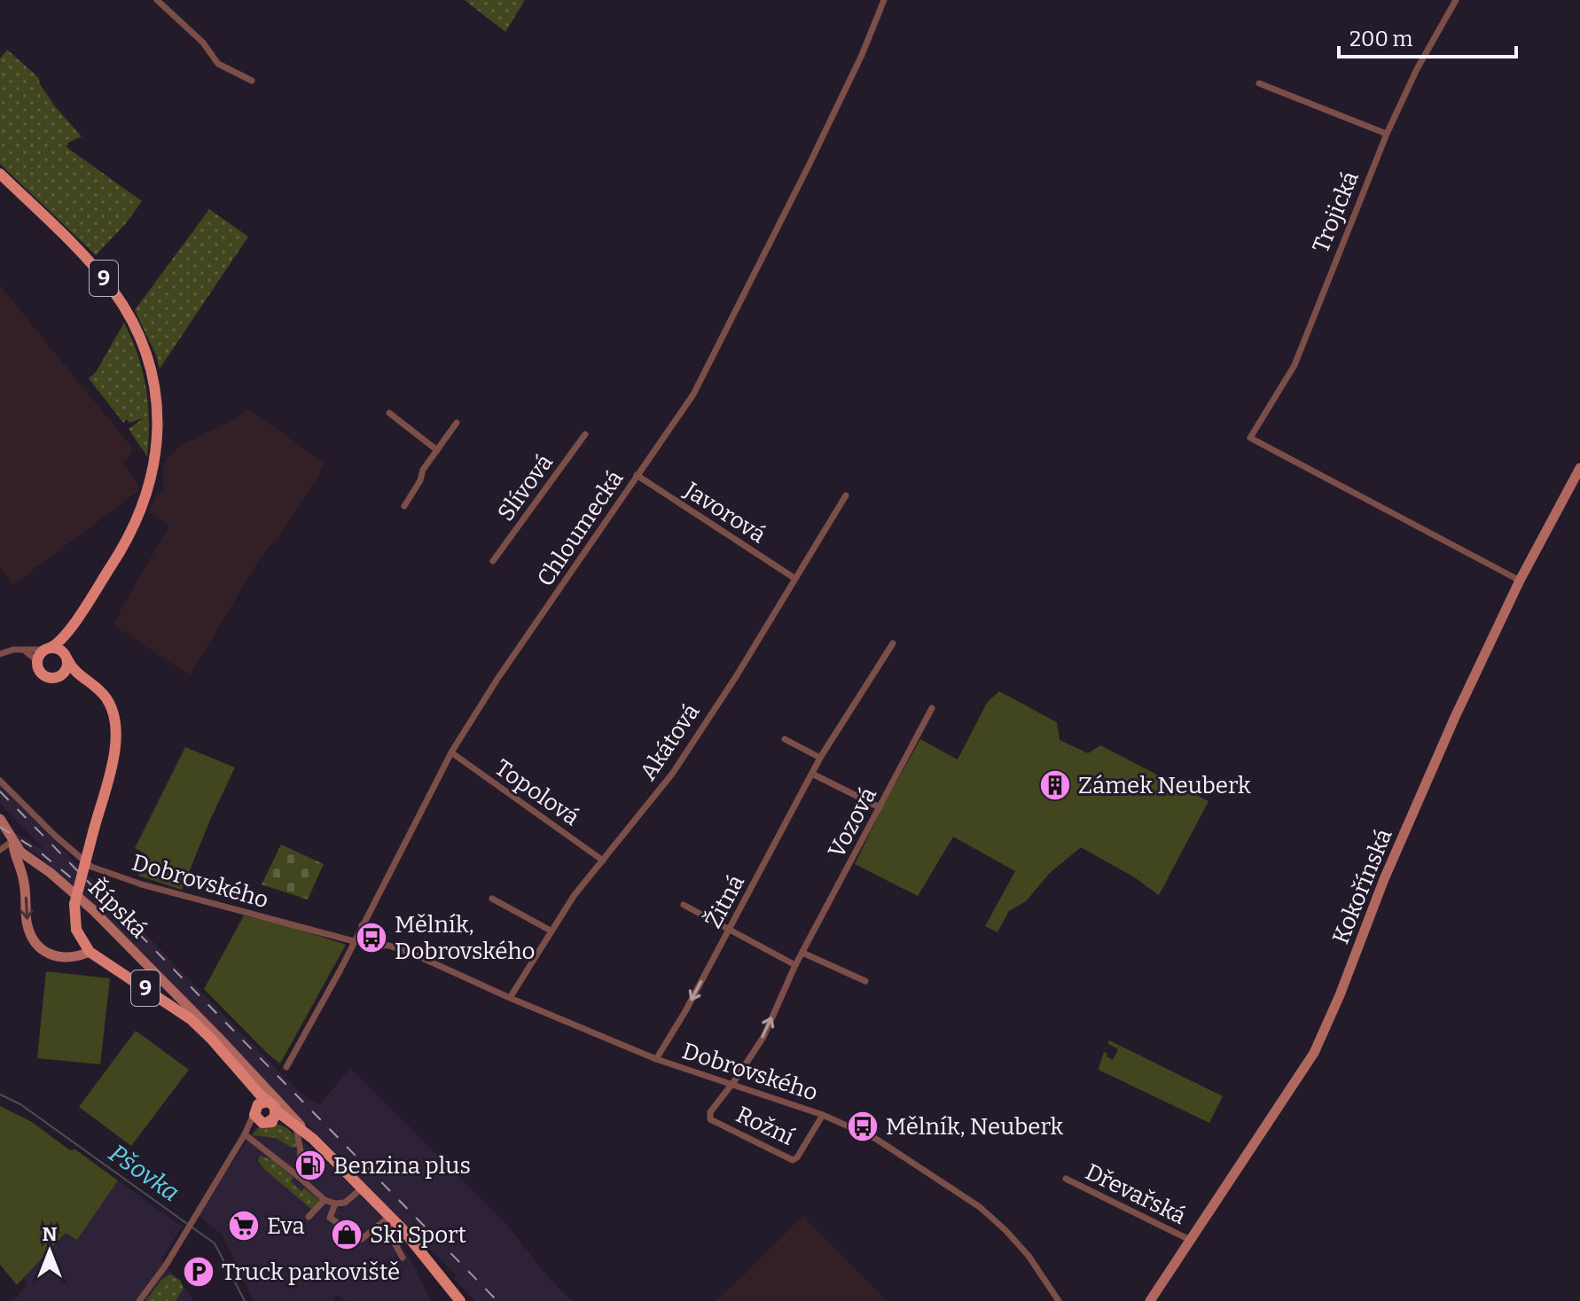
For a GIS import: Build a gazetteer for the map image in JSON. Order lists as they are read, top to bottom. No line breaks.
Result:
{"streets":{"main road":["9","Kokořínská","Řípská"],"street":["Trojická","Slívová","Javorová","Chloumecká","Akátová","Topolová","Vozová","Dobrovského","Žitná","Rožní","Dřevařská"]},"crossings":[["Trojická","Kokořínská"],["9","Řípská"],["Javorová","Chloumecká"],["Javorová","Akátová"],["Chloumecká","Topolová"],["Chloumecká","Dobrovského"],["Akátová","Topolová"],["Akátová","Dobrovského"],["Vozová","Dobrovského"],["Vozová","Rožní"],["Dobrovského","Žitná"],["Dobrovského","Rožní"],["Kokořínská","Dřevařská"]],"water":["Pšovka"],"places":{"building":["Zámek Neuberk"],"bus stop":["Mělník, Dobrovského","Mělník, Neuberk"],"fuel station":["Benzina plus"],"supermarket":["Eva"],"shop":["Ski Sport"],"parking":["Truck parkoviště"]},"scale_bar":"200 m","north":"top"}
